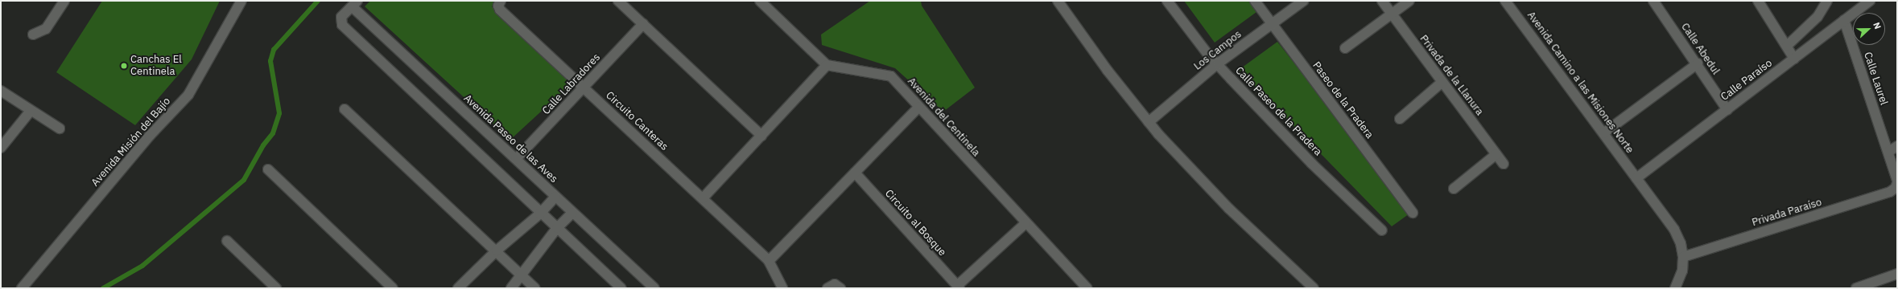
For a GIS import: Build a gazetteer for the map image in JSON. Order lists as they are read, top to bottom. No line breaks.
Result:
{"streets":{"street":["Calle Abedul","Los Campos","Privada de la Llanura","Calle Laurel","Calle Paraíso","Avenida Camino a las Misiones Norte","Calle Labradores","Paseo de la Pradera","Calle Paseo de la Pradera","Avenida del Centinela","Circuito Canteras","Avenida Paseo de las Aves","Avenida Misión del Bajío","Privada Paraíso","Circuito al Bosque"]},"crossings":[["Calle Abedul","Calle Paraíso"],["Los Campos","Paseo de la Pradera"],["Los Campos","Calle Paseo de la Pradera"],["Calle Laurel","Calle Paraíso"],["Calle Laurel","Privada Paraíso"],["Calle Paraíso","Avenida Camino a las Misiones Norte"],["Avenida Camino a las Misiones Norte","Privada Paraíso"],["Calle Labradores","Circuito Canteras"],["Calle Labradores","Avenida Paseo de las Aves"]],"places":["Canchas El Centinela"],"north":"right"}
